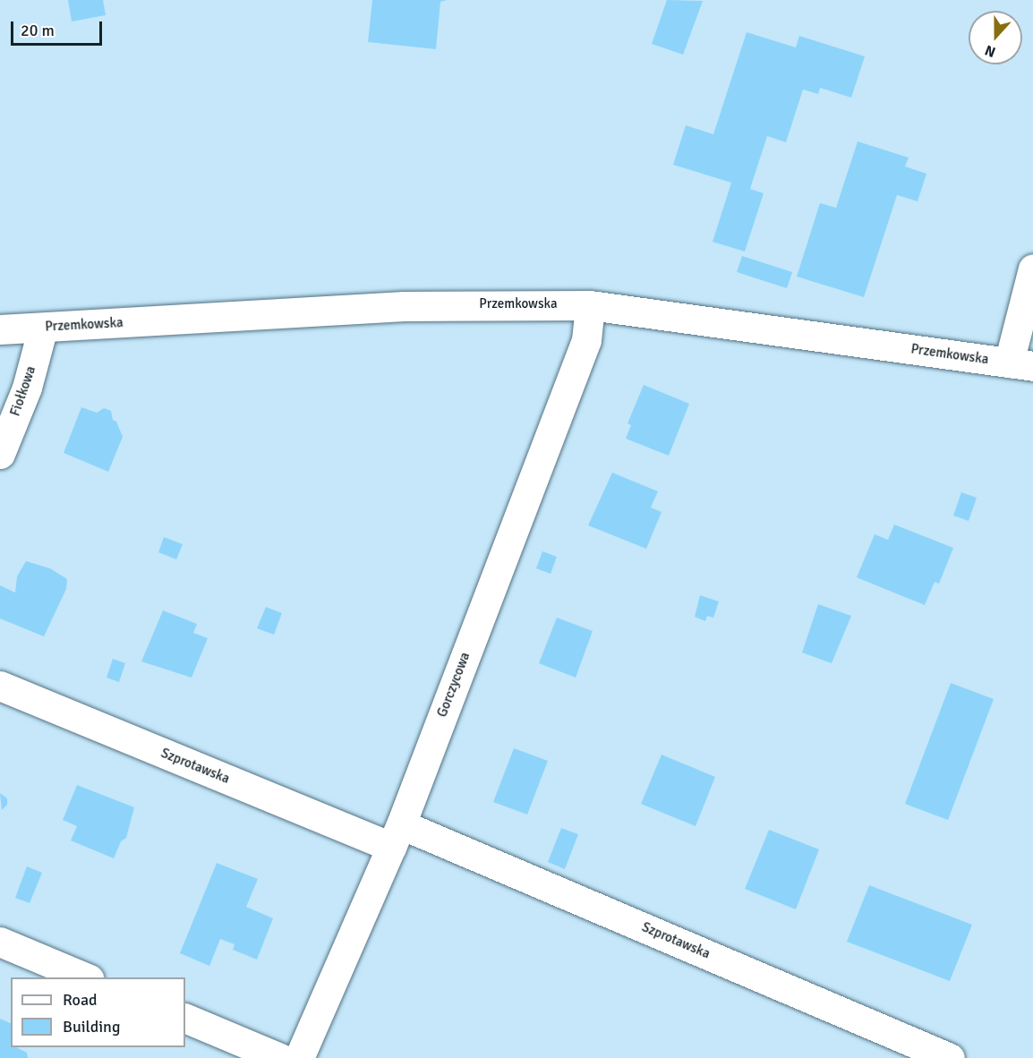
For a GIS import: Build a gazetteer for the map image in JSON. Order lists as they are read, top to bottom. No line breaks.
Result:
{"streets":{"street":["Przemkowska","Fiołkowa","Gorczycowa","Szprotawska"]},"crossings":[["Przemkowska","Fiołkowa"],["Przemkowska","Gorczycowa"],["Gorczycowa","Szprotawska"]],"legend":["Road","Building"],"scale_bar":"20 m","north":"bottom"}
